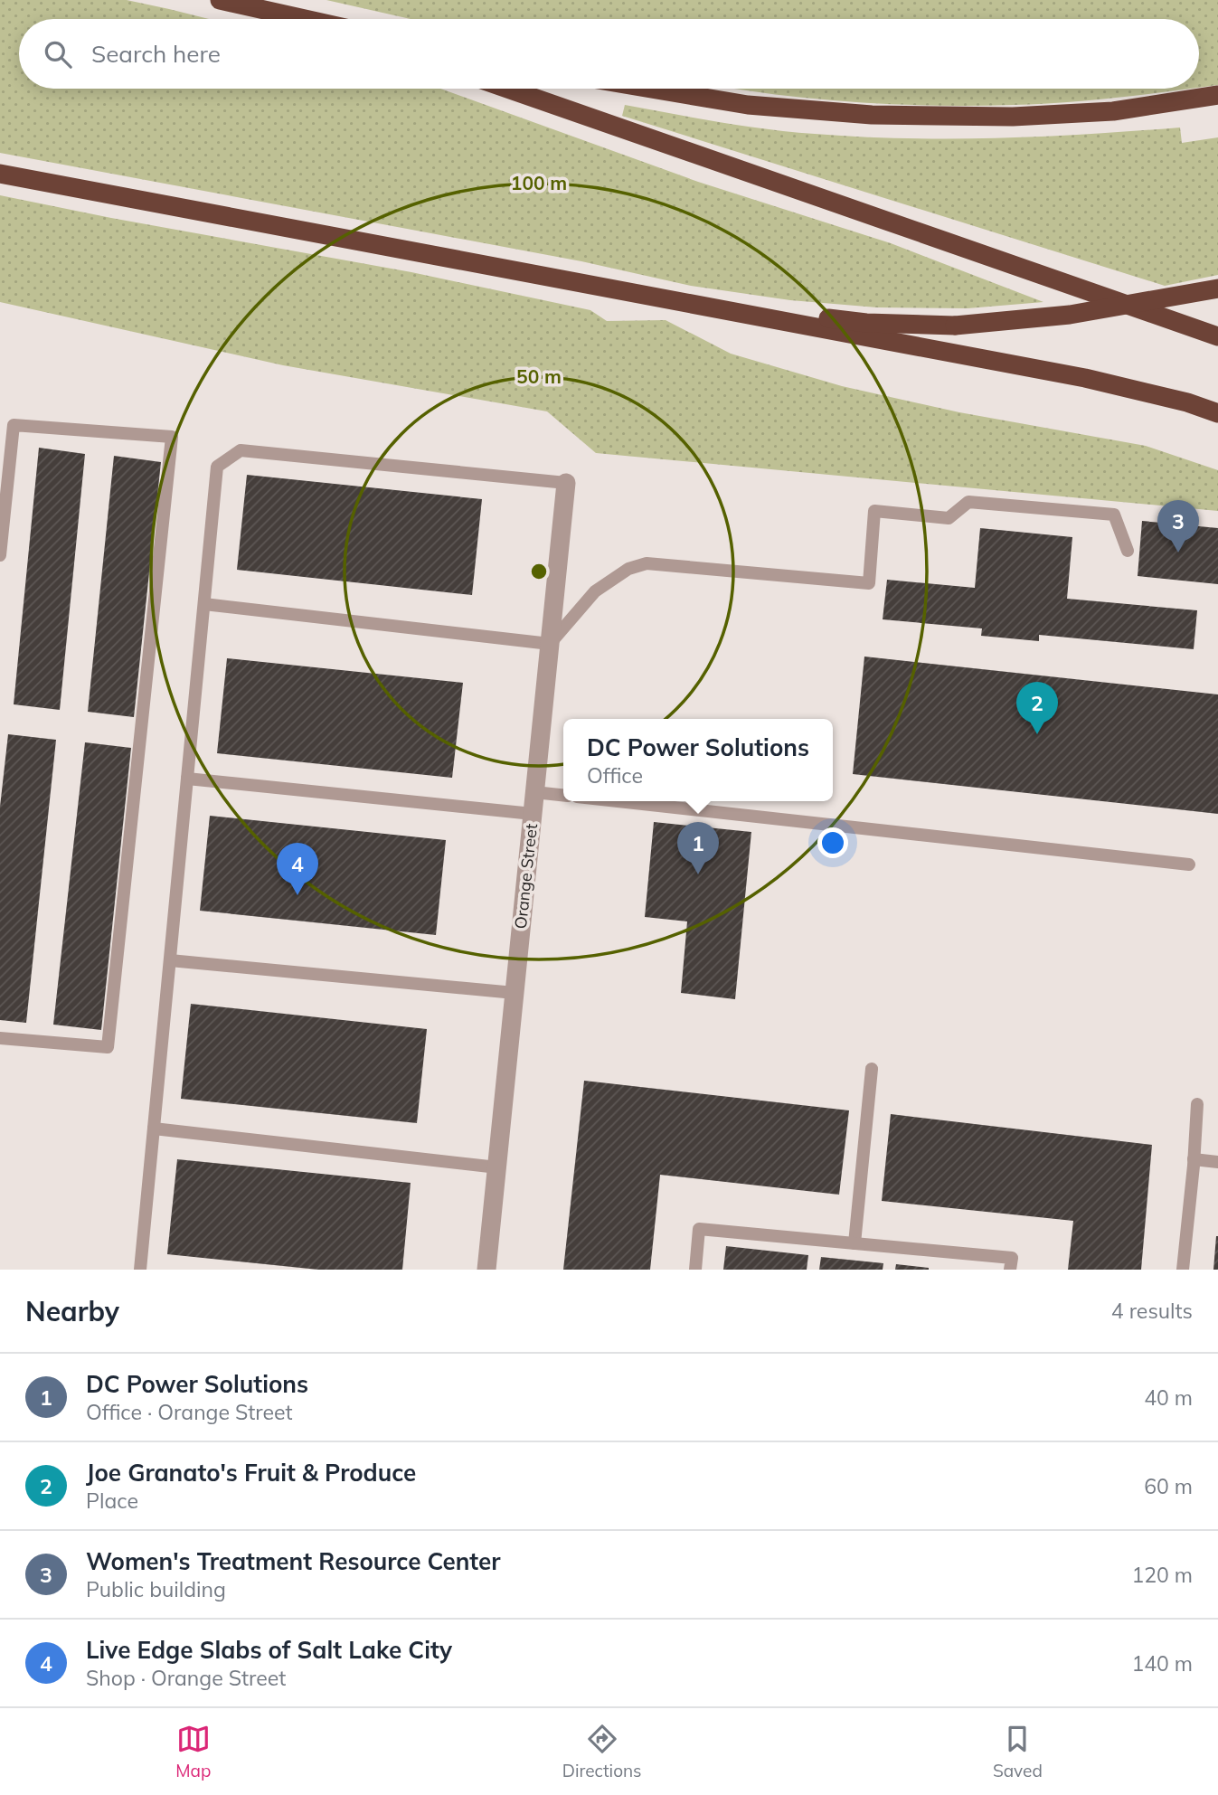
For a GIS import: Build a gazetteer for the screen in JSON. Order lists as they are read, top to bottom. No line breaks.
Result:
{"streets":{"street":["Orange Street"]},"page":{"search":"Search here","pins":["3","2","1","4"],"popup":["DC Power Solutions","Office"],"heading":["Nearby","4 results"],"list":[{"mark":"1","name":"DC Power Solutions","note":"Office · Orange Street","value":"40 m"},{"mark":"2","name":"Joe Granato's Fruit & Produce","note":"Place","value":"60 m"},{"mark":"3","name":"Women's Treatment Resource Center","note":"Public building","value":"120 m"},{"mark":"4","name":"Live Edge Slabs of Salt Lake City","note":"Shop · Orange Street","value":"140 m"}],"nav":["Map","Directions","Saved"]},"rings":["100 m","50 m"]}
